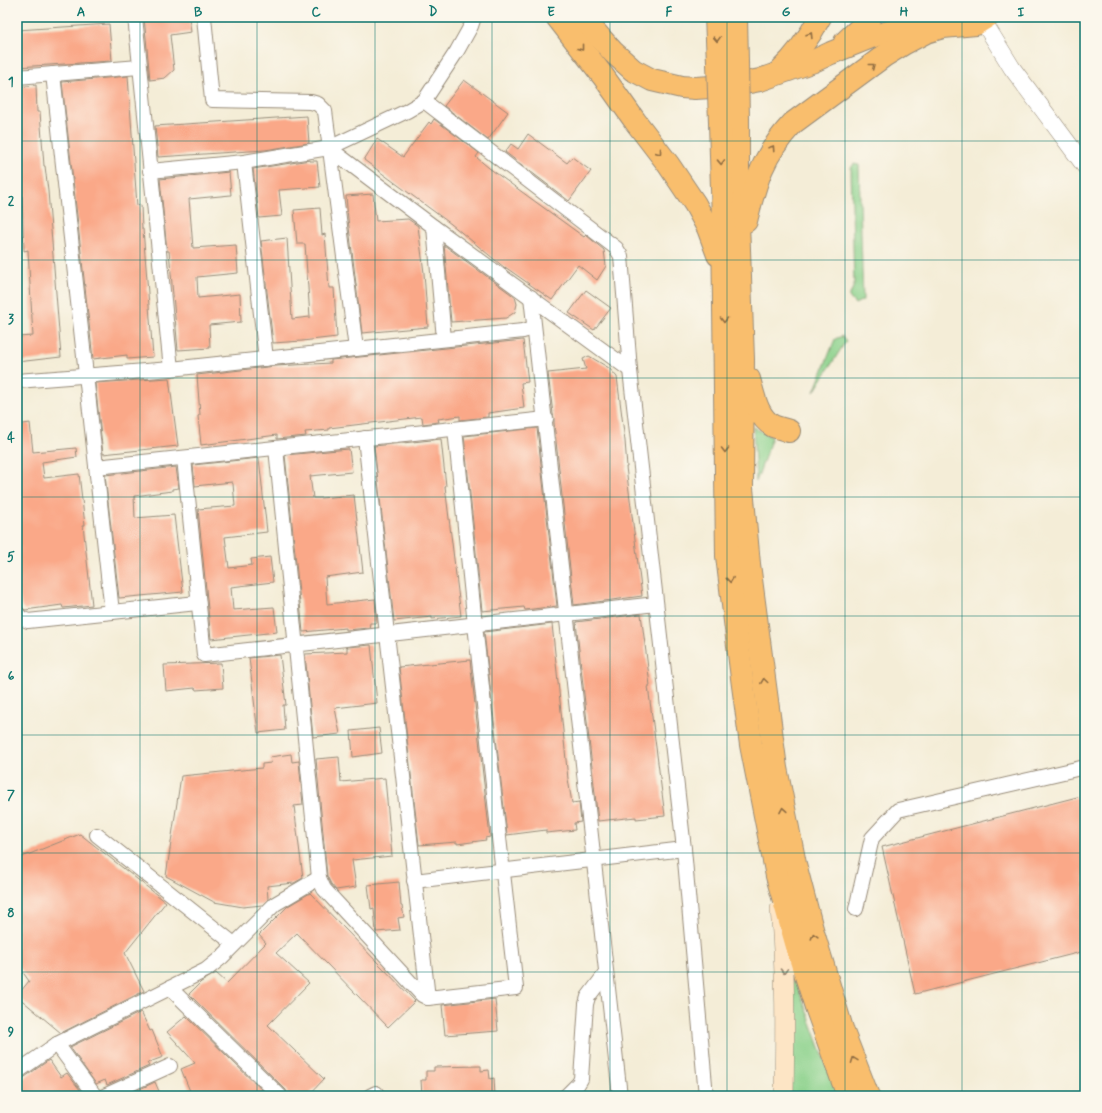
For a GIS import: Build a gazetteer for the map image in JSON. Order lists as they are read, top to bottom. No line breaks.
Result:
{"grid":{"columns":["A","B","C","D","E","F","G","H","I"],"rows":["1","2","3","4","5","6","7","8","9"]}}
